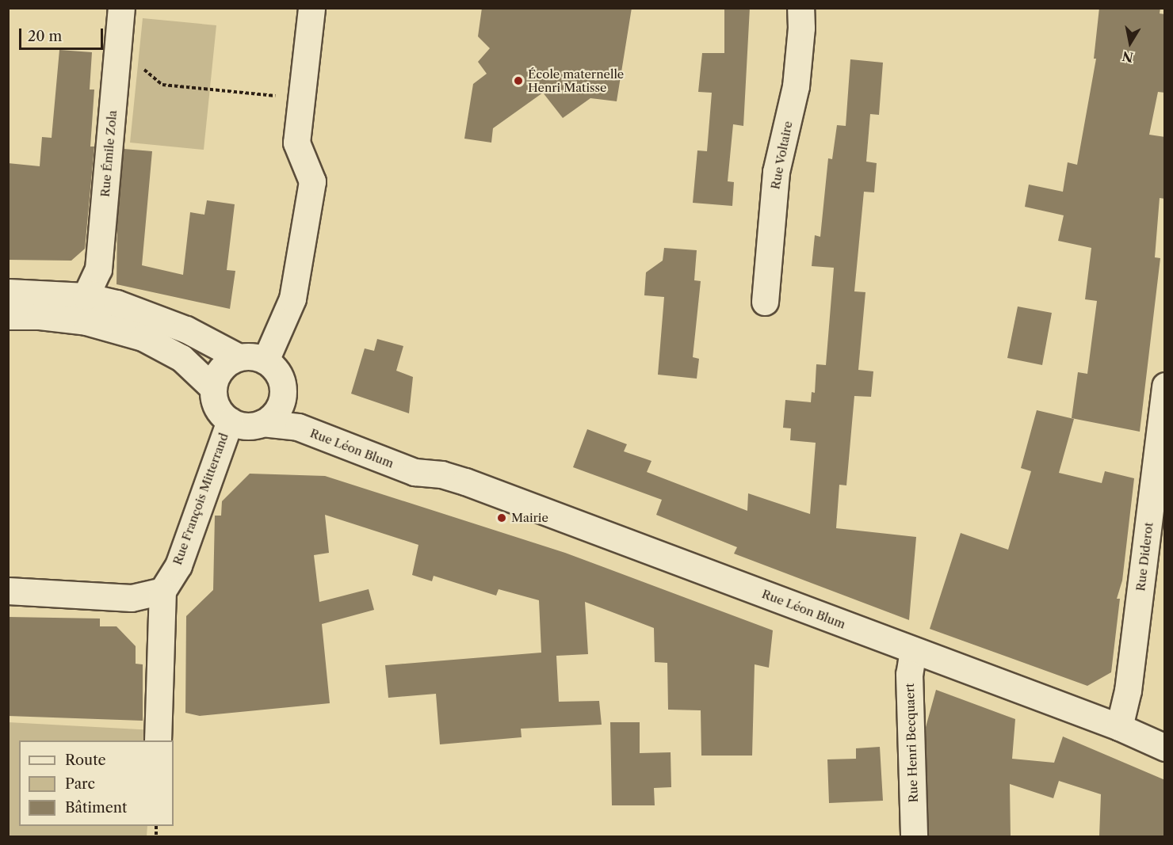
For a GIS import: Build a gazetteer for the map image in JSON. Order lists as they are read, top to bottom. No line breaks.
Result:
{"streets":{"street":["Rue Émile Zola","Rue Voltaire","Rue Léon Blum","Rue François Mitterrand","Rue Diderot","Rue Henri Becquaert"]},"crossings":[["Rue Léon Blum","Rue François Mitterrand"],["Rue Léon Blum","Rue Diderot"],["Rue Léon Blum","Rue Henri Becquaert"]],"places":["École maternelle Henri Matisse","Mairie"],"legend":["Route","Parc","Bâtiment"],"scale_bar":"20 m","north":"bottom"}
